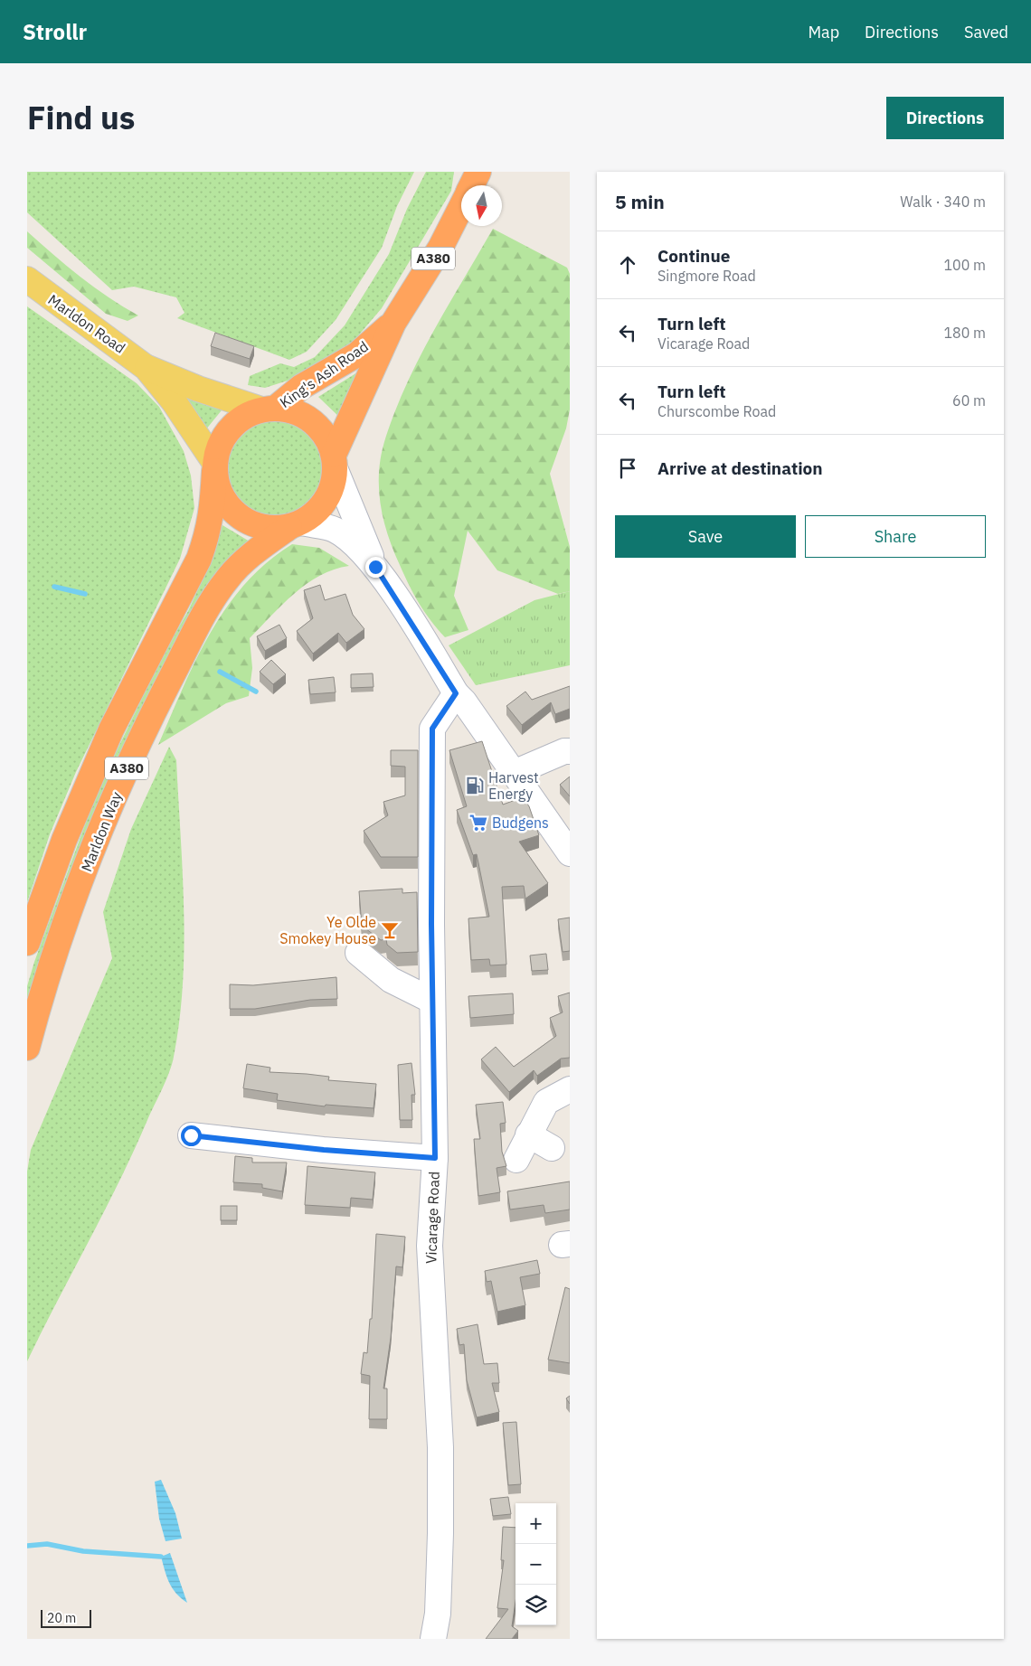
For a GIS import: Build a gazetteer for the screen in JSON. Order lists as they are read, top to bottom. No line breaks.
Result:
{"streets":{"highway":["A380","King's Ash Road","Marldon Way"],"main road":["Marldon Road"],"street":["Vicarage Road"]},"crossings":[["Marldon Road","King's Ash Road"],["Marldon Road","Marldon Way"],["King's Ash Road","Marldon Way"]],"places":{"fuel station":["Harvest Energy"],"supermarket":["Budgens"],"bar":["Ye Olde Smokey House"]},"scale_bar":"20 m","north":"bottom","page":{"header":"Strollr","nav":["Map","Directions","Saved"],"title":"Find us","buttons":["Directions",["Save","Share"]],"heading":["5 min","Walk · 340 m"],"list":[["Continue","Singmore Road","100 m"],["Turn left","Vicarage Road","180 m"],["Turn left","Churscombe Road","60 m"],"Arrive at destination"],"map_buttons":["+","−"],"scale":"20 m"}}
